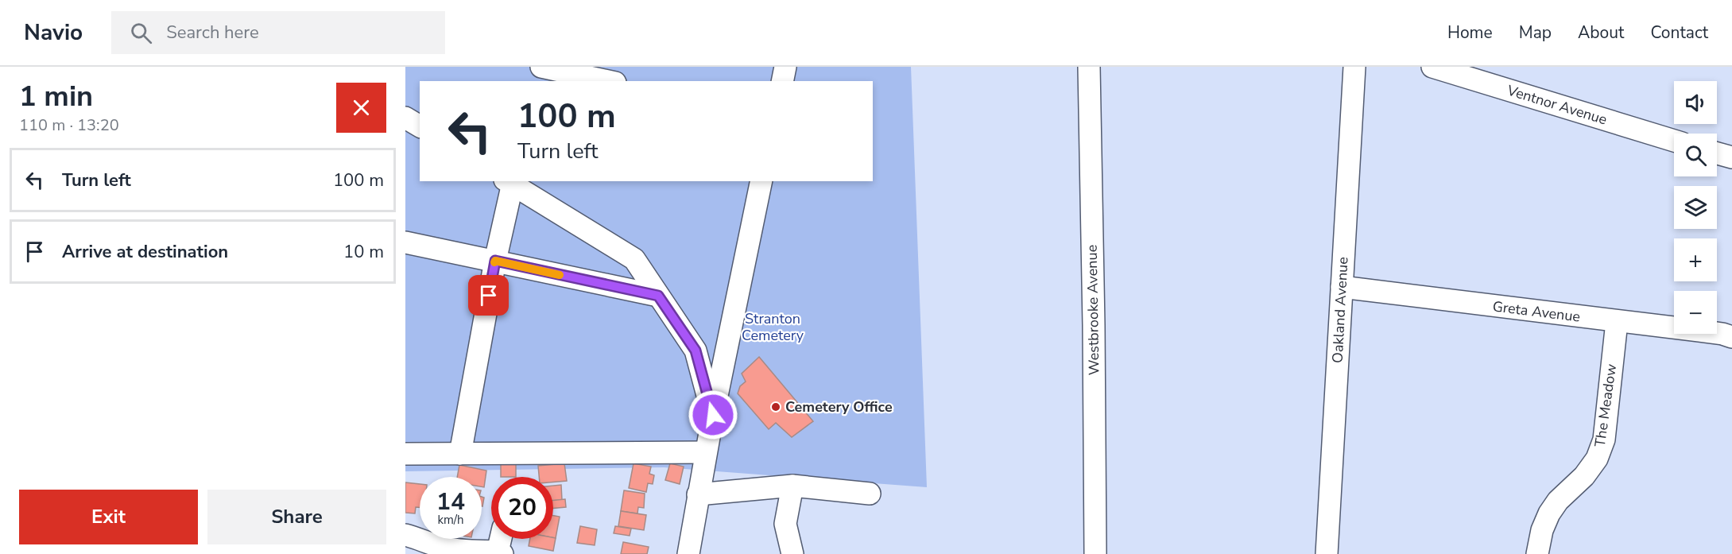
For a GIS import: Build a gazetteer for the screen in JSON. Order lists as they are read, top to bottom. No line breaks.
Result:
{"streets":{"street":["Ventnor Avenue","Westbrooke Avenue","Oakland Avenue","Greta Avenue","The Meadow"]},"crossings":[["Oakland Avenue","Greta Avenue"],["Greta Avenue","The Meadow"]],"parks":["Stranton Cemetery"],"places":["Cemetery Office"],"page":{"header":"Navio","search":"Search here","nav":["Home","Map","About","Contact"],"heading":["1 min","110 m · 13:20"],"map_buttons":["+","−"],"turn":["100 m","Turn left"],"list":[{"name":"Turn left","value":"100 m"},{"name":"Arrive at destination","value":"10 m"}],"speed":"14 km/h","limit":"20","buttons":["Exit","Share"]}}
